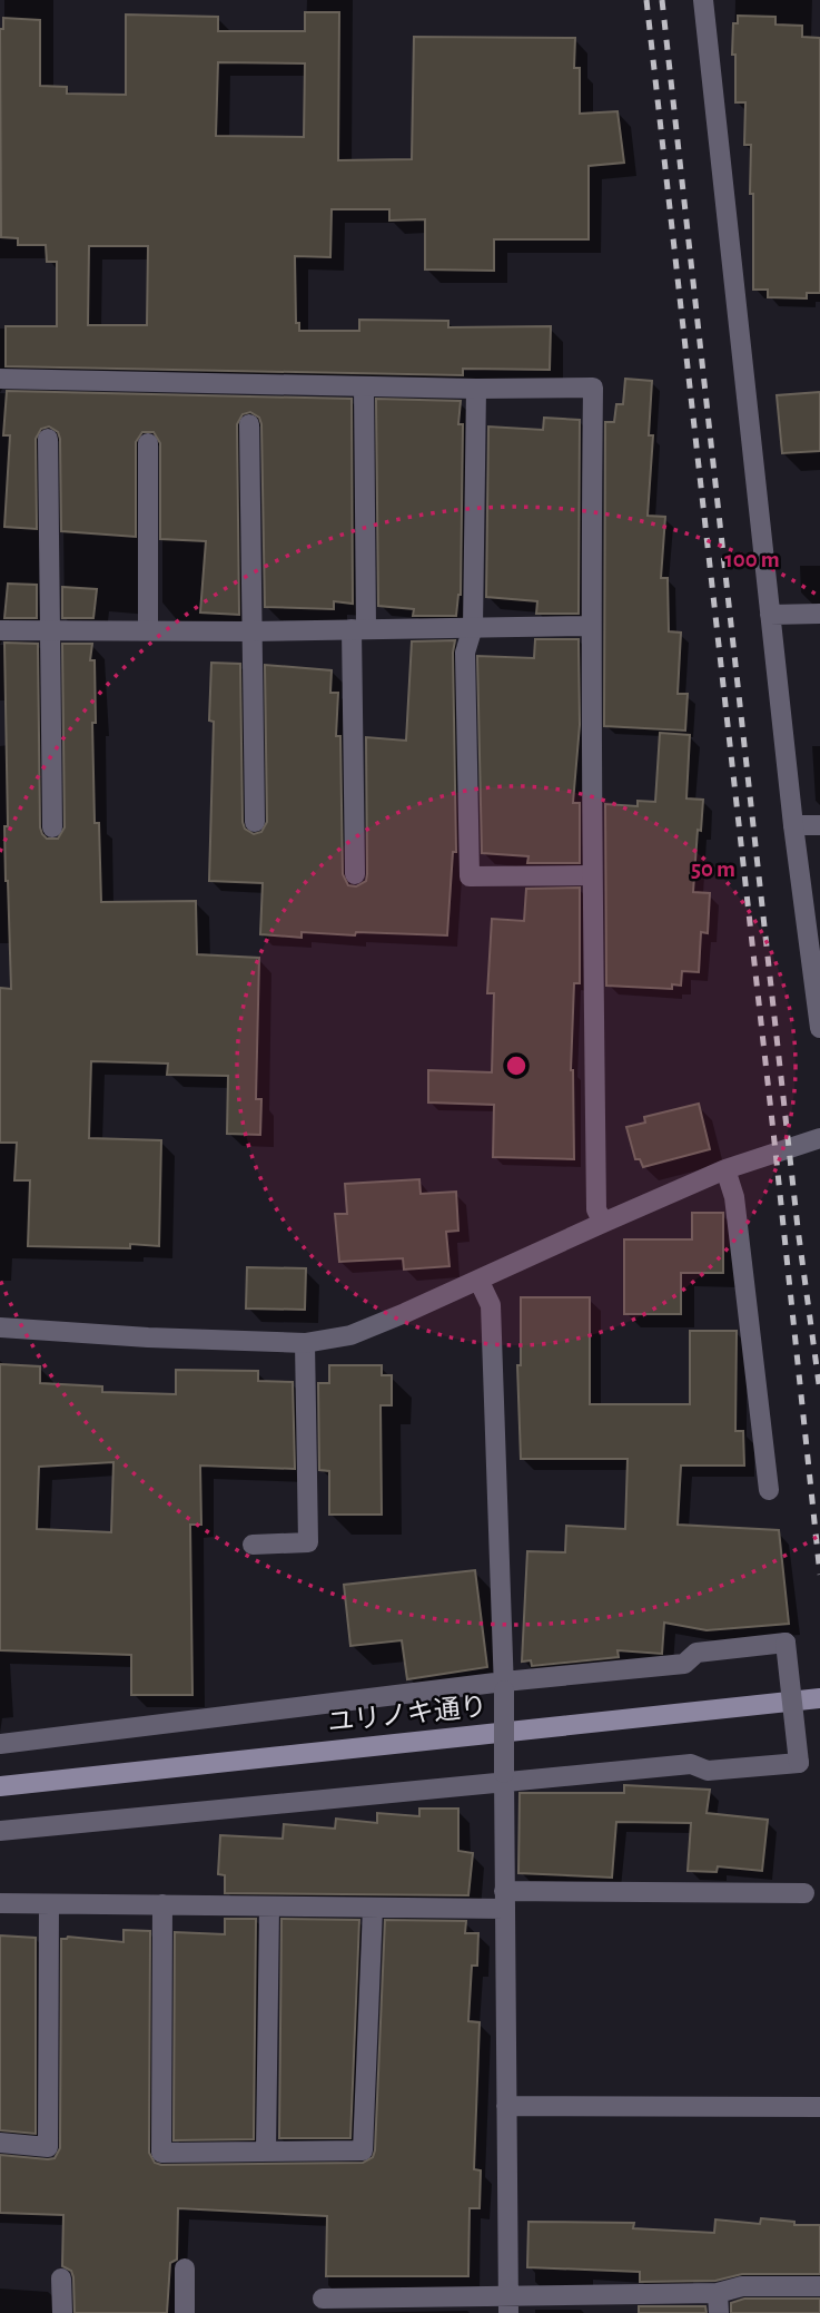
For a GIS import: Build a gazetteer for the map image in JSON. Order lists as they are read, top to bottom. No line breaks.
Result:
{"streets":{"street":["ユリノキ通り"]},"rings":["100 m","50 m"]}
